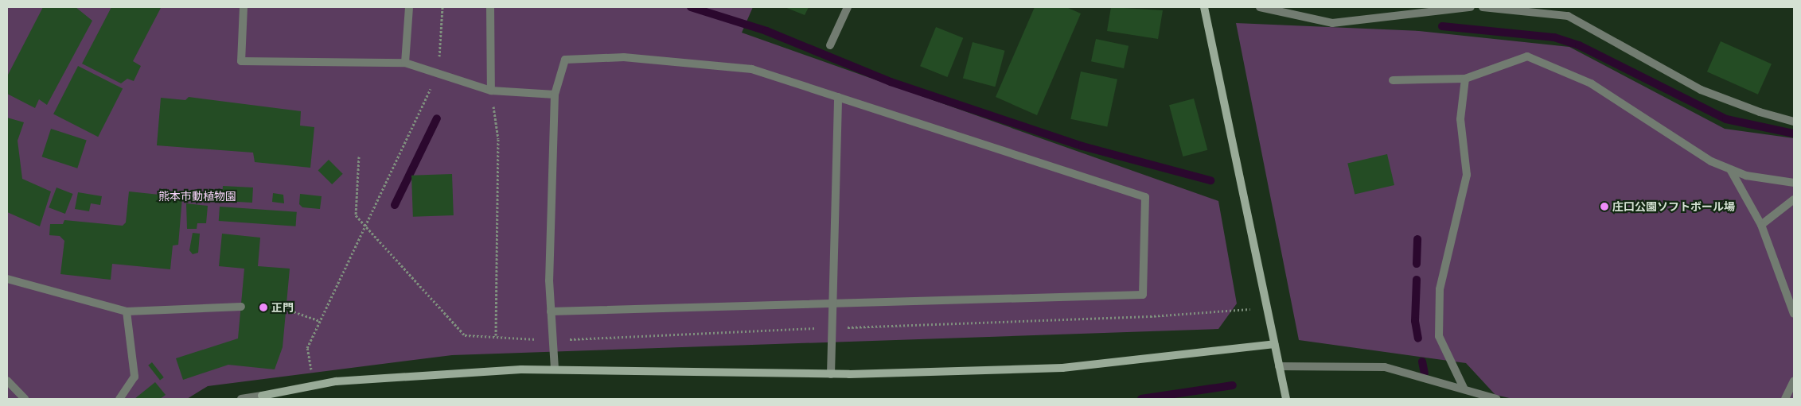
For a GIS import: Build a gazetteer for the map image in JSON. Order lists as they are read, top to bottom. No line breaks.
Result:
{"parks":["熊本市動植物園"],"places":["庄口公園ソフトボール場","正門"]}
